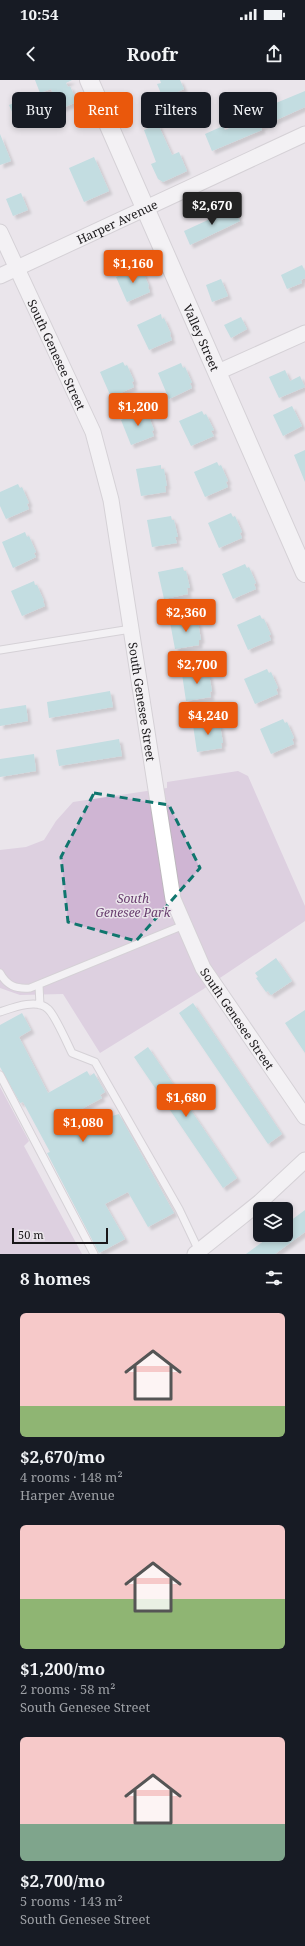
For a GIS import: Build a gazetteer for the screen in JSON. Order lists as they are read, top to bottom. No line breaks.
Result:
{"streets":{"street":["Harper Avenue","Valley Street","South Genesee Street"]},"crossings":[["Harper Avenue","Valley Street"],["Harper Avenue","South Genesee Street"]],"parks":["South Genesee Park"],"scale_bar":"50 m","page":{"status":"10:54","header":"Roofr","chip":["Buy","Rent","Filters","New"],"price":["$2,670","$1,160","$1,200","$2,360","$2,700","$4,240","$1,680","$1,080"],"scale":"50 m","heading":"8 homes","list":[{"name":"$2,670/mo","note":"4 rooms · 148 m² · Harper Avenue"},{"name":"$1,200/mo","note":"2 rooms · 58 m² · South Genesee Street"},{"name":"$2,700/mo","note":"5 rooms · 143 m² · South Genesee Street"}]}}
